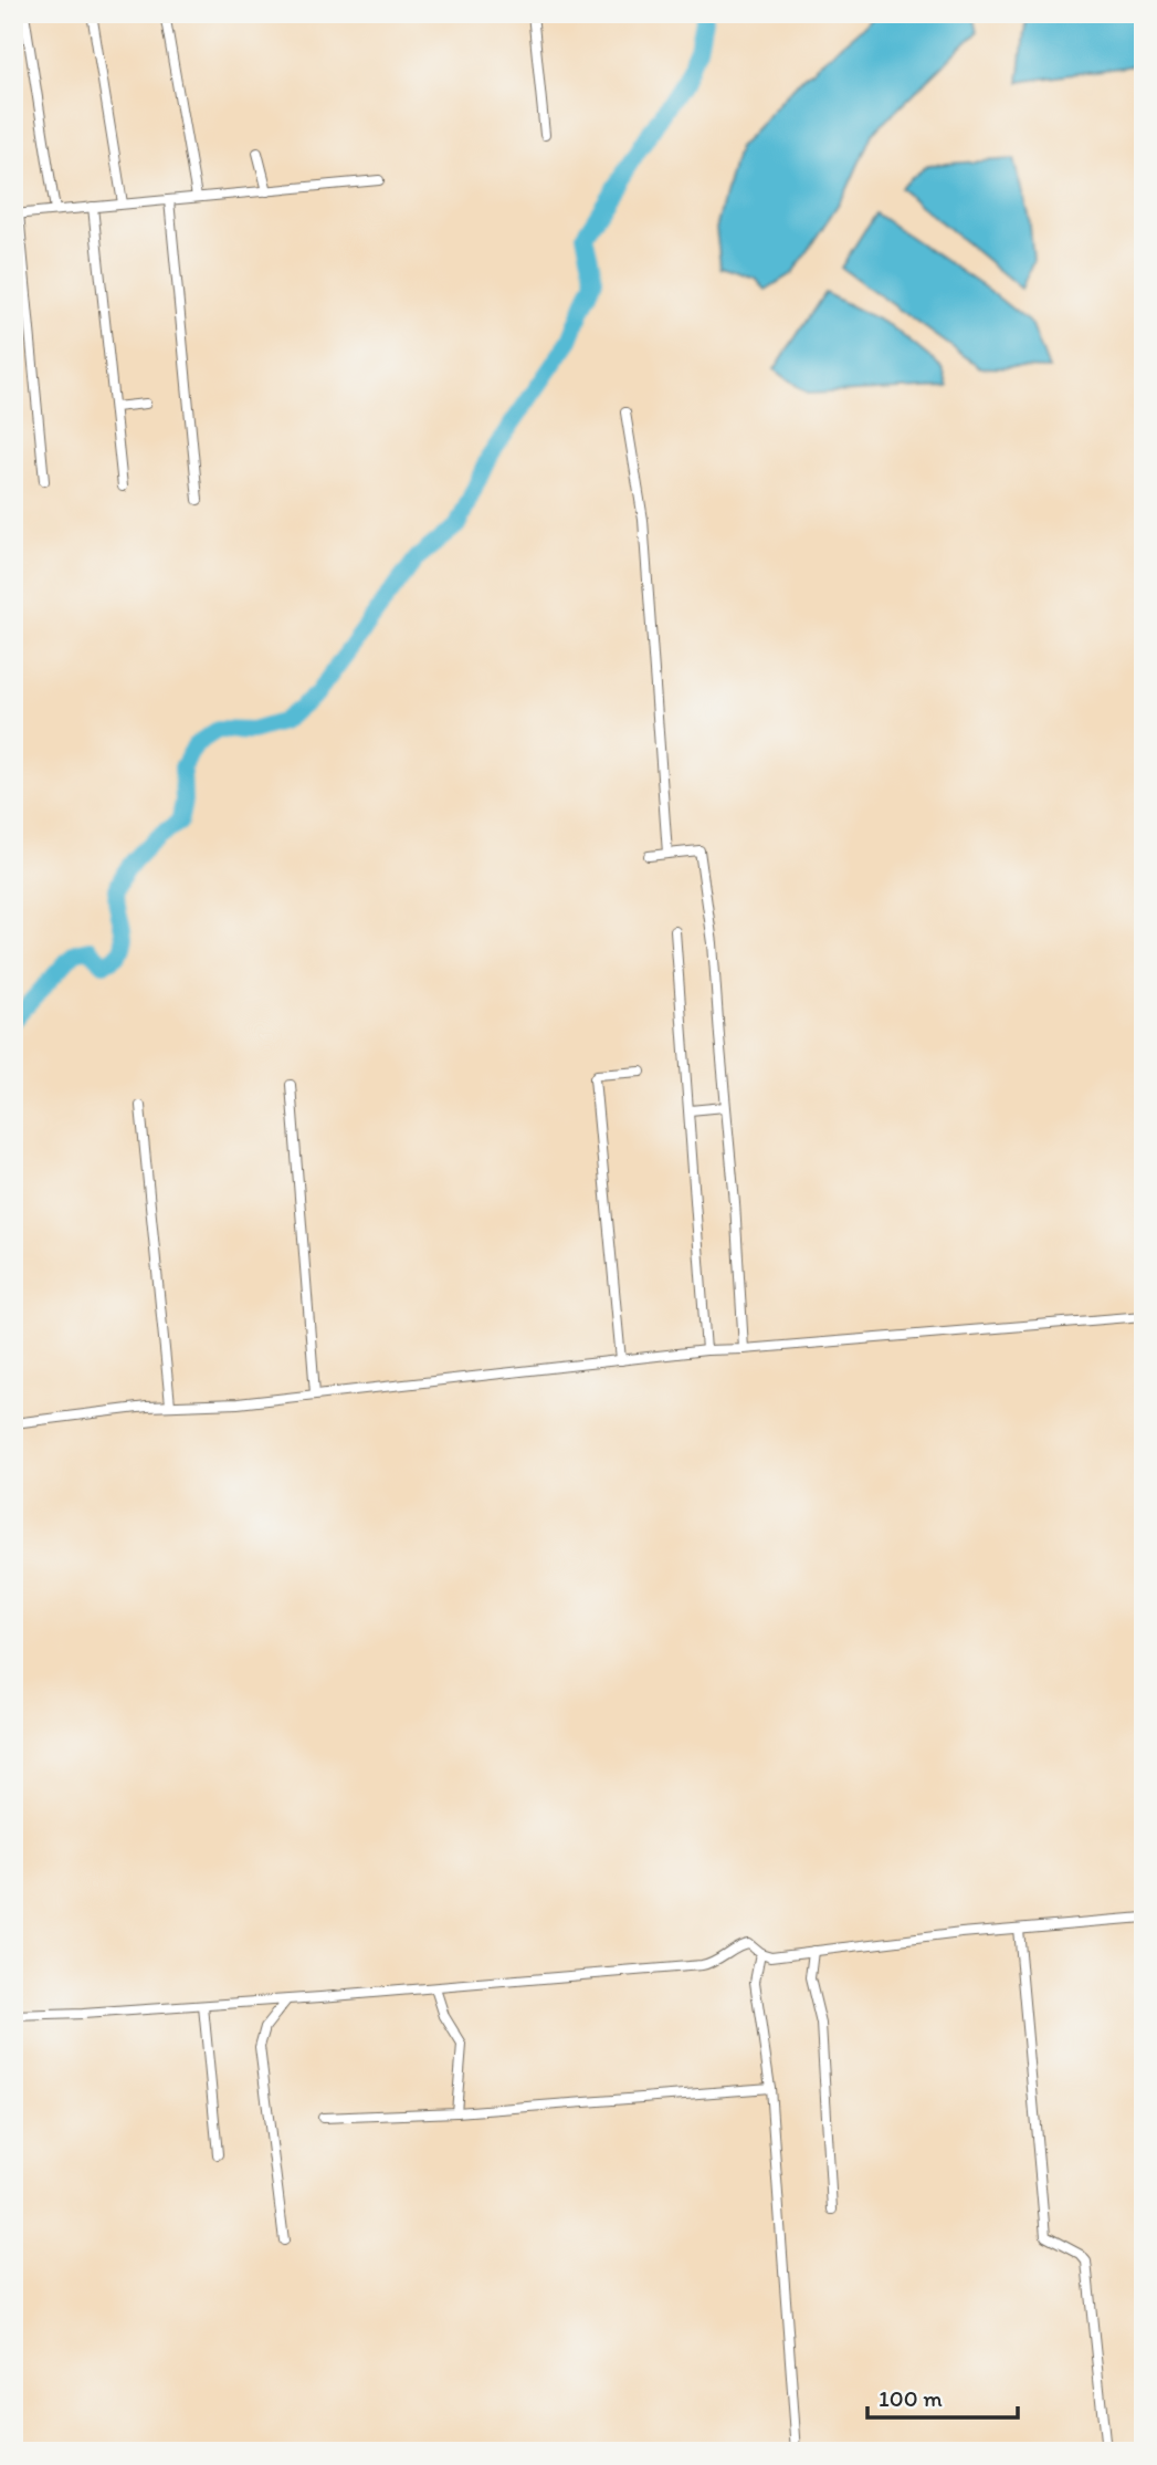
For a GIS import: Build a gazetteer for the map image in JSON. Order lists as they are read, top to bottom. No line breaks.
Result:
{"scale_bar":"100 m"}
